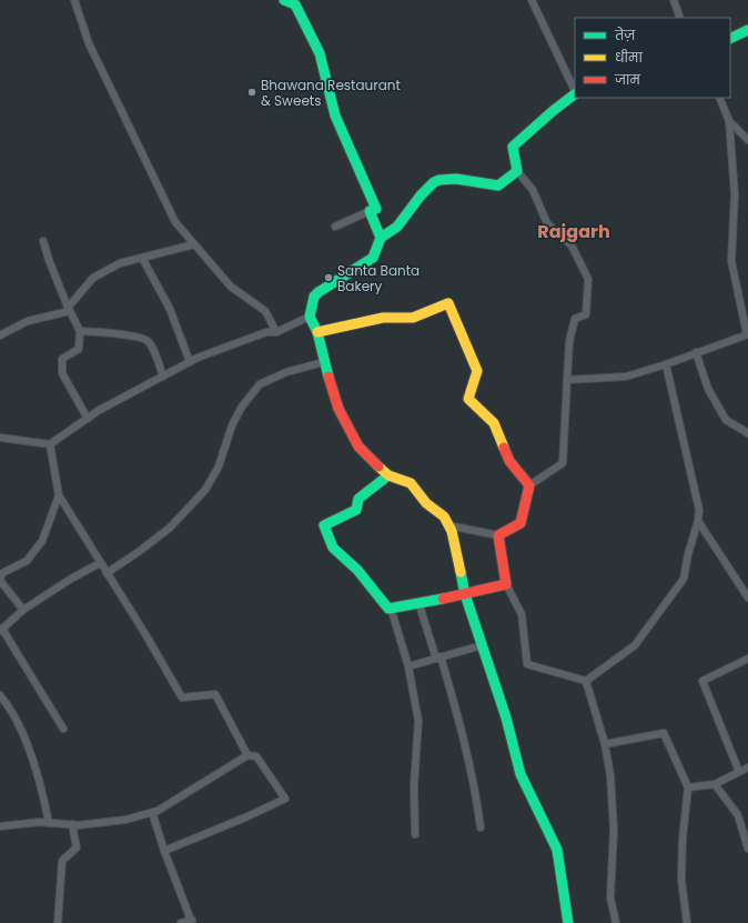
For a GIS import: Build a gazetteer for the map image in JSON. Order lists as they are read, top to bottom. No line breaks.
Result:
{"districts":["Rajgarh"],"places":["Bhawana Restaurant & Sweets","Santa Banta Bakery"],"legend":["तेज़","धीमा","जाम"]}
